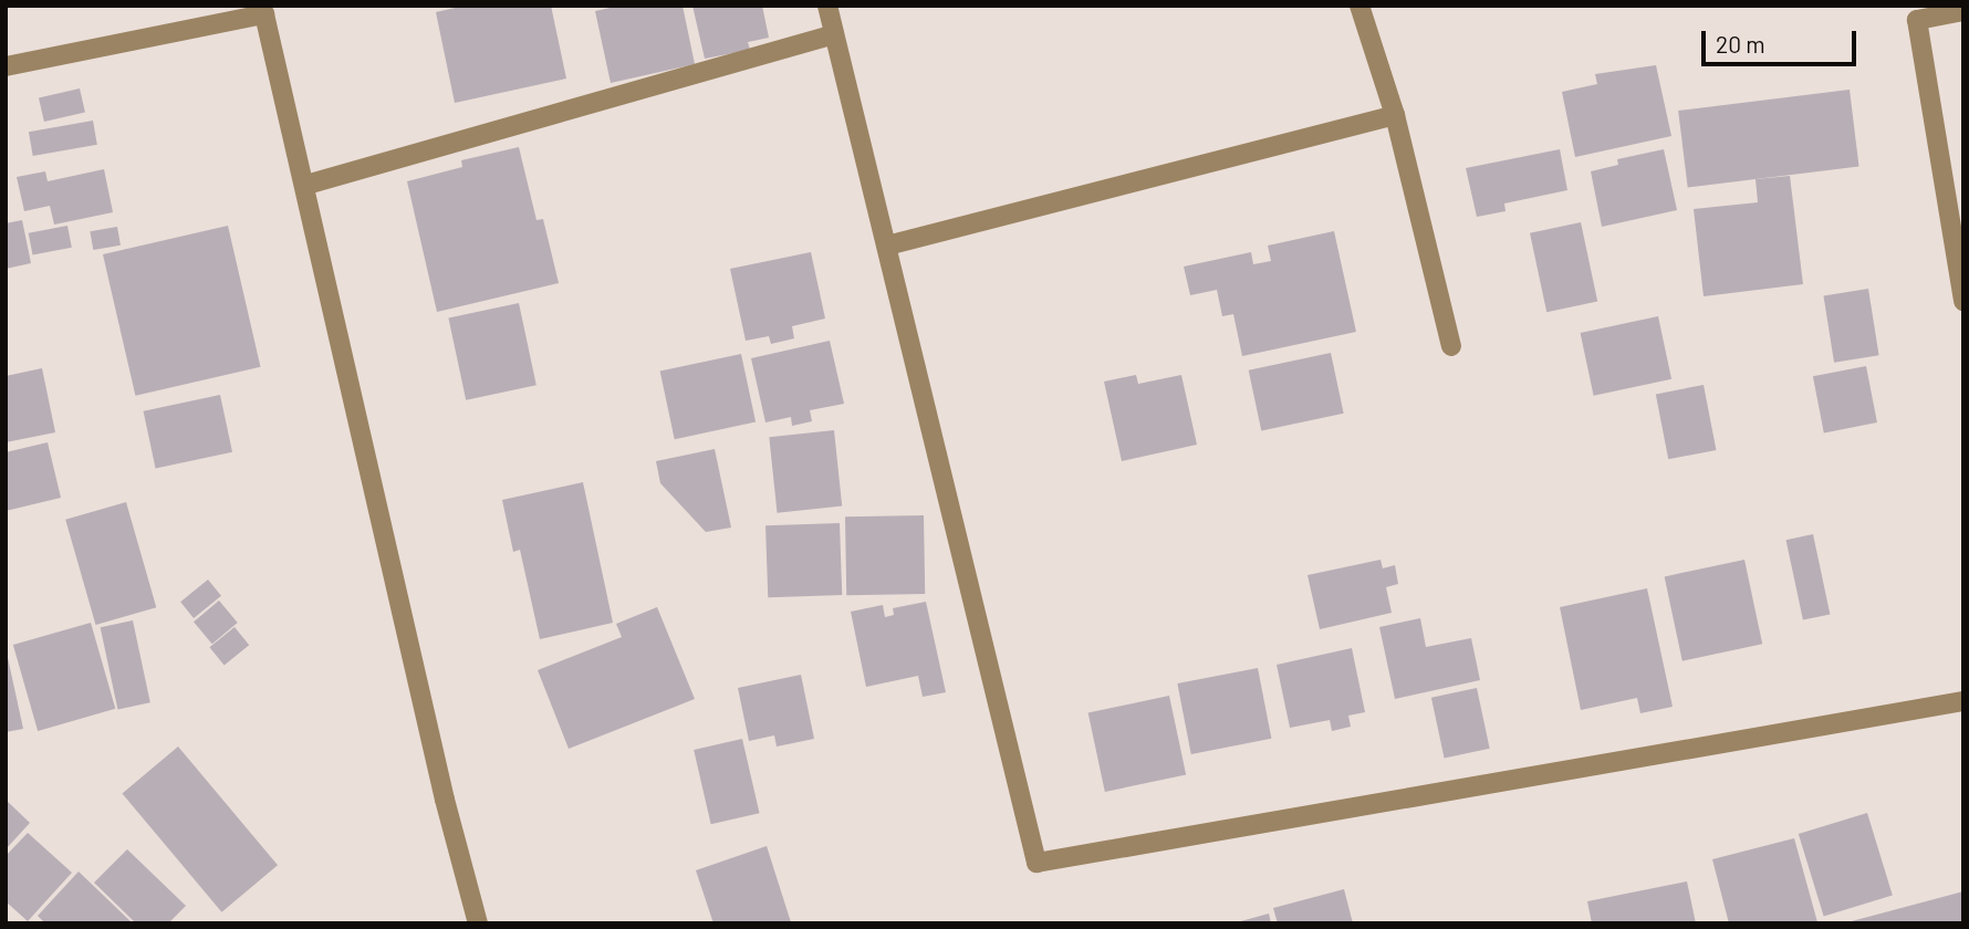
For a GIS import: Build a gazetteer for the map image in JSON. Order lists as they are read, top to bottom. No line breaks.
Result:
{"scale_bar":"20 m"}
